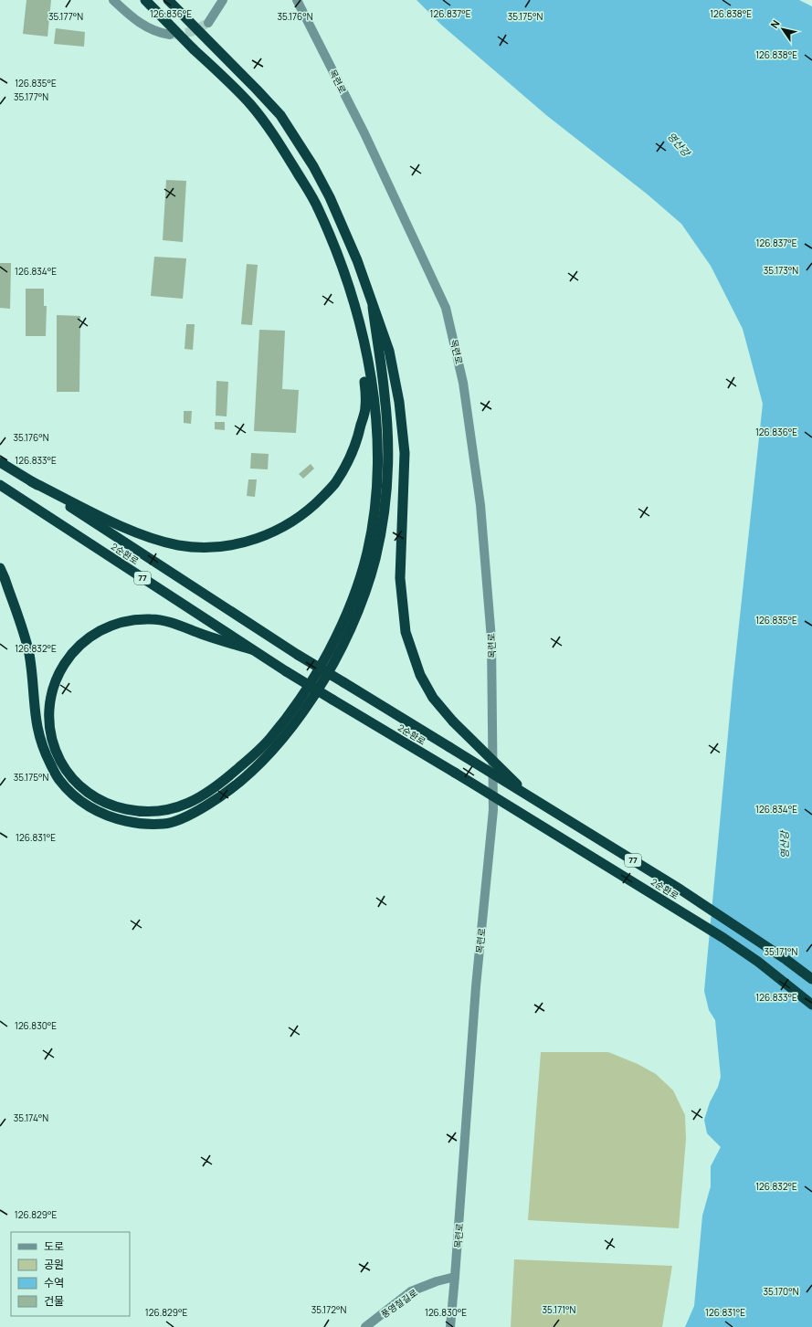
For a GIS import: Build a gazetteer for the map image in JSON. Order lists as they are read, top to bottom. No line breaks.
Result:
{"streets":{"highway":["2순환로","77"],"street":["목련로","풍영철길로"]},"crossings":[["목련로","풍영철길로"]],"water":["영산강"],"legend":["도로","공원","수역","건물"],"north":"top left","coordinates":["126.836°E","126.837°E","126.838°E","35.177°N","35.176°N","35.175°N","126.835°E","35.173°N","126.834°E","126.833°E","126.832°E","126.831°E","35.171°N","126.830°E","35.174°N","126.829°E","35.170°N","35.172°N"]}
